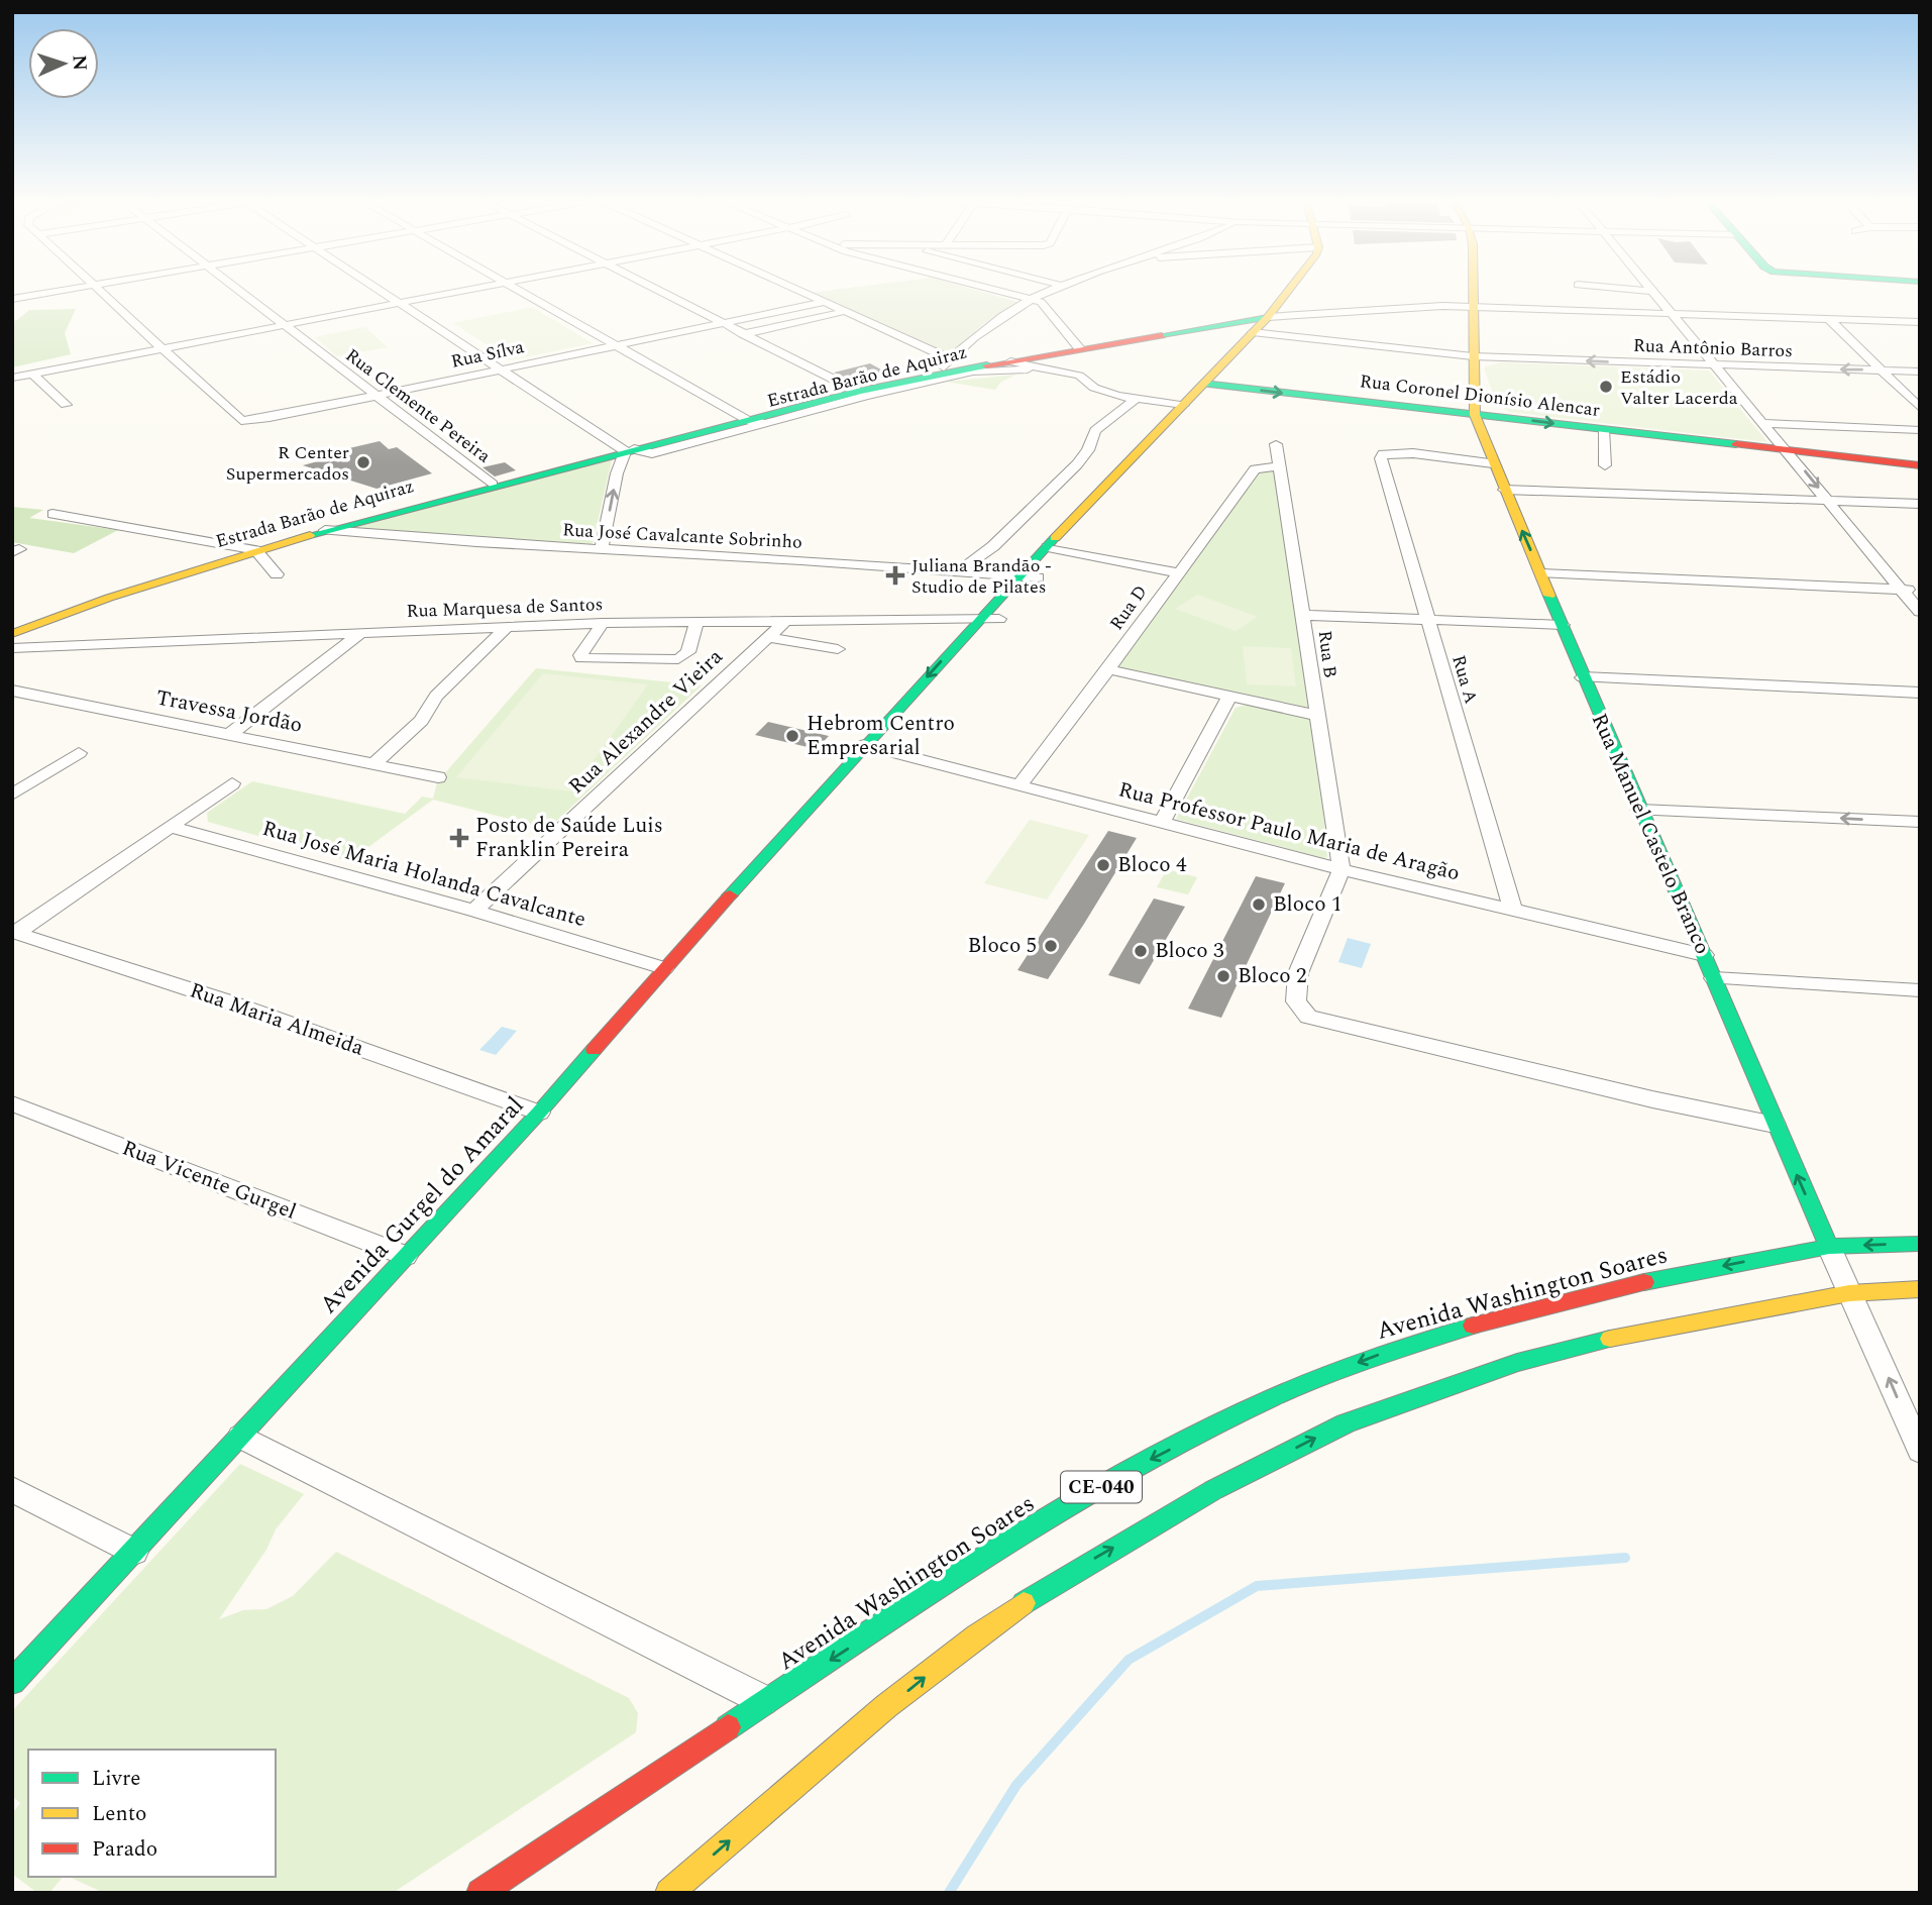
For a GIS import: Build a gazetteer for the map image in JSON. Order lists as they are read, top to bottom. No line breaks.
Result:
{"streets":{"main road":["Estrada Barão de Aquiraz","Rua Coronel Dionísio Alencar","Rua Manuel Castelo Branco","Avenida Gurgel do Amaral","Avenida Washington Soares","CE-040"],"street":["Rua Antônio Barros","Rua Sílva","Rua Clemente Pereira","Rua José Cavalcante Sobrinho","Rua Marquesa de Santos","Rua D","Rua B","Rua A","Travessa Jordão","Rua Alexandre Vieira","Rua Professor Paulo Maria de Aragão","Rua José Maria Holanda Cavalcante","Rua Maria Almeida","Rua Vicente Gurgel"]},"crossings":[["Rua Antônio Barros","Rua Manuel Castelo Branco"],["Rua Antônio Barros","Avenida Gurgel do Amaral"],["Rua Sílva","Rua Clemente Pereira"],["Estrada Barão de Aquiraz","Rua Clemente Pereira"],["Estrada Barão de Aquiraz","Rua José Cavalcante Sobrinho"],["Estrada Barão de Aquiraz","Rua Marquesa de Santos"],["Estrada Barão de Aquiraz","Avenida Gurgel do Amaral"],["Rua Coronel Dionísio Alencar","Rua Manuel Castelo Branco"],["Rua Coronel Dionísio Alencar","Avenida Gurgel do Amaral"],["Rua José Cavalcante Sobrinho","Avenida Gurgel do Amaral"],["Rua Marquesa de Santos","Rua Alexandre Vieira"],["Rua Marquesa de Santos","Avenida Gurgel do Amaral"],["Rua D","Rua B"],["Rua D","Rua Professor Paulo Maria de Aragão"],["Rua B","Rua Professor Paulo Maria de Aragão"],["Rua A","Rua Professor Paulo Maria de Aragão"],["Rua A","Rua Manuel Castelo Branco"],["Rua Alexandre Vieira","Rua José Maria Holanda Cavalcante"],["Rua Professor Paulo Maria de Aragão","Rua Manuel Castelo Branco"],["Rua Professor Paulo Maria de Aragão","Avenida Gurgel do Amaral"],["Rua Manuel Castelo Branco","Avenida Washington Soares"],["Rua Manuel Castelo Branco","CE-040"],["Rua José Maria Holanda Cavalcante","Avenida Gurgel do Amaral"],["Rua Maria Almeida","Avenida Gurgel do Amaral"],["Rua Vicente Gurgel","Avenida Gurgel do Amaral"]],"one_way":["Rua Coronel Dionísio Alencar"],"places":{"other":["Estádio Valter Lacerda","R Center Supermercados","Hebrom Centro Empresarial","Bloco 4","Bloco 1","Bloco 5","Bloco 3","Bloco 2"],"health":["Juliana Brandão - Studio de Pilates","Posto de Saúde Luis Franklin Pereira"]},"legend":["Livre","Lento","Parado"],"north":"right"}
